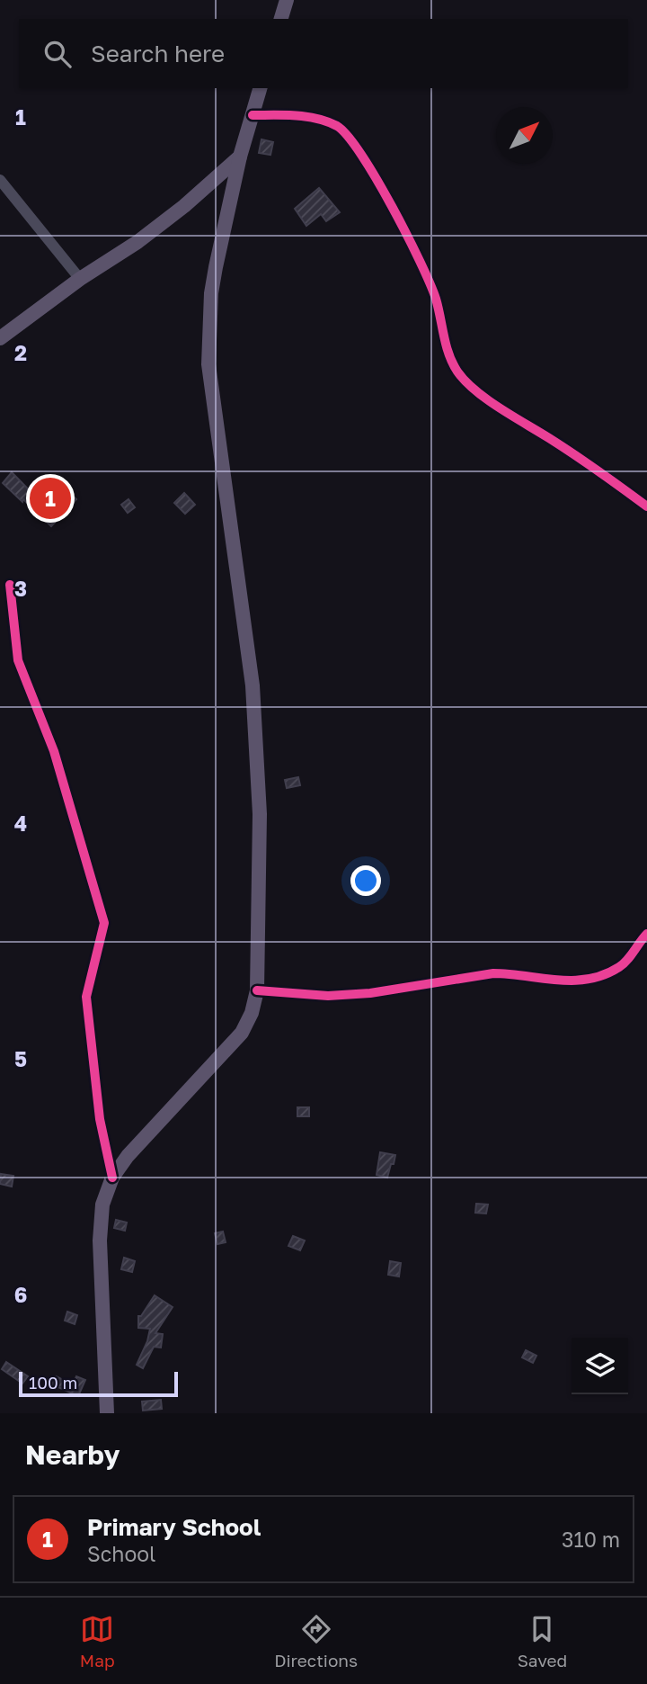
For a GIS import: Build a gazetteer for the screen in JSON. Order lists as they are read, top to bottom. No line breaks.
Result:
{"scale_bar":"100 m","north":"top right","page":{"search":"Search here","pins":"1","scale":"100 m","heading":"Nearby","list":[{"mark":"1","name":"Primary School","note":"School","value":"310 m"}],"nav":["Map","Directions","Saved"]},"grid":{"rows":["1","2","3","4","5","6"]}}
